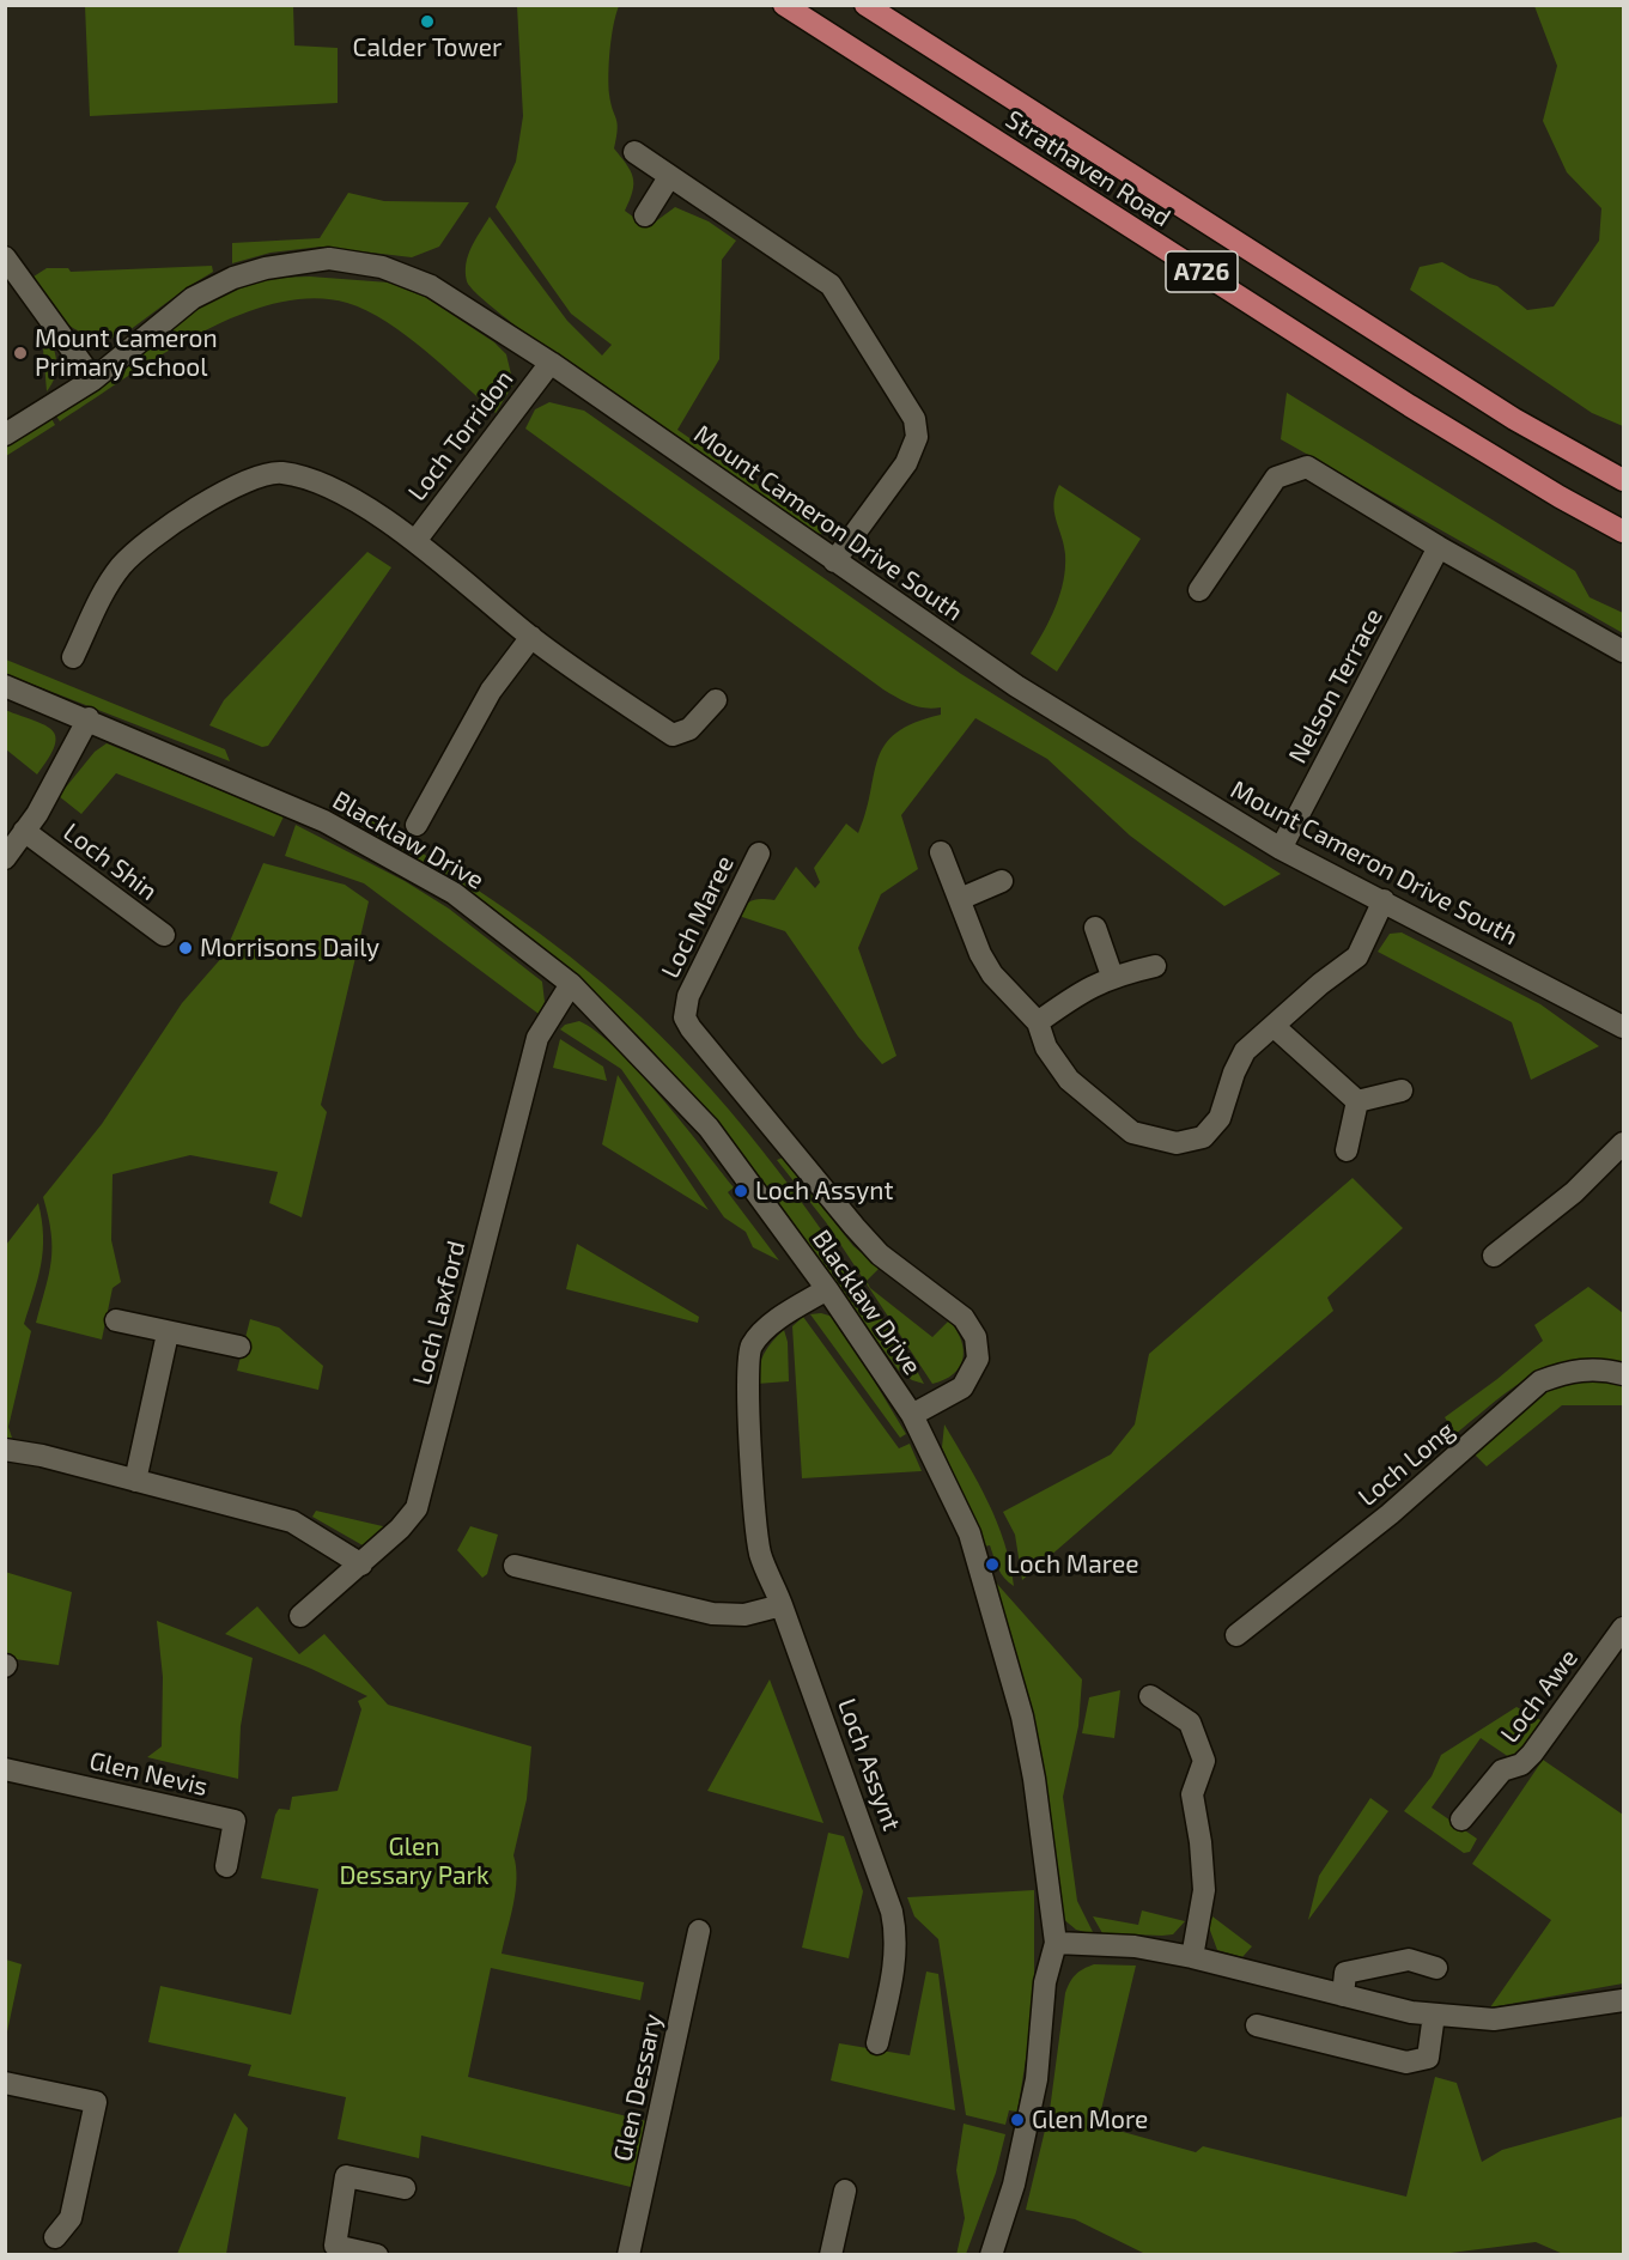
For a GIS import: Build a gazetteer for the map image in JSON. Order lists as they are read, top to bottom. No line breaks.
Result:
{"streets":{"main road":["Strathaven Road","A726"],"street":["Loch Torridon","Mount Cameron Drive South","Nelson Terrace","Blacklaw Drive","Loch Shin","Loch Maree","Loch Laxford","Loch Long","Loch Awe","Loch Assynt","Glen Nevis","Glen Dessary"]},"crossings":[["Loch Torridon","Mount Cameron Drive South"],["Mount Cameron Drive South","Nelson Terrace"],["Blacklaw Drive","Loch Shin"],["Blacklaw Drive","Loch Maree"],["Blacklaw Drive","Loch Laxford"],["Blacklaw Drive","Loch Assynt"]],"parks":["Glen Dessary Park"],"places":["Calder Tower","Mount Cameron Primary School","Morrisons Daily","Loch Assynt","Loch Maree","Glen More"]}
